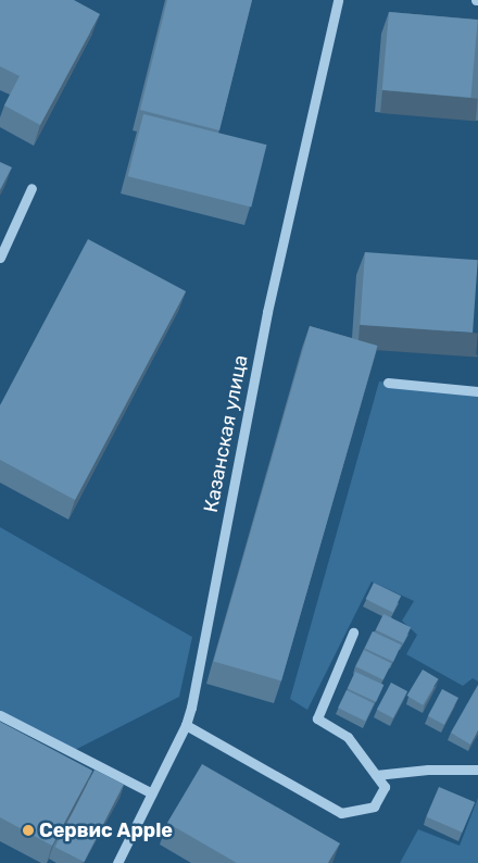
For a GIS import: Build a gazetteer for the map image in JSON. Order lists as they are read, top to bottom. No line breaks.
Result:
{"streets":{"street":["Казанская улица"]},"places":["Сервис Apple"]}
